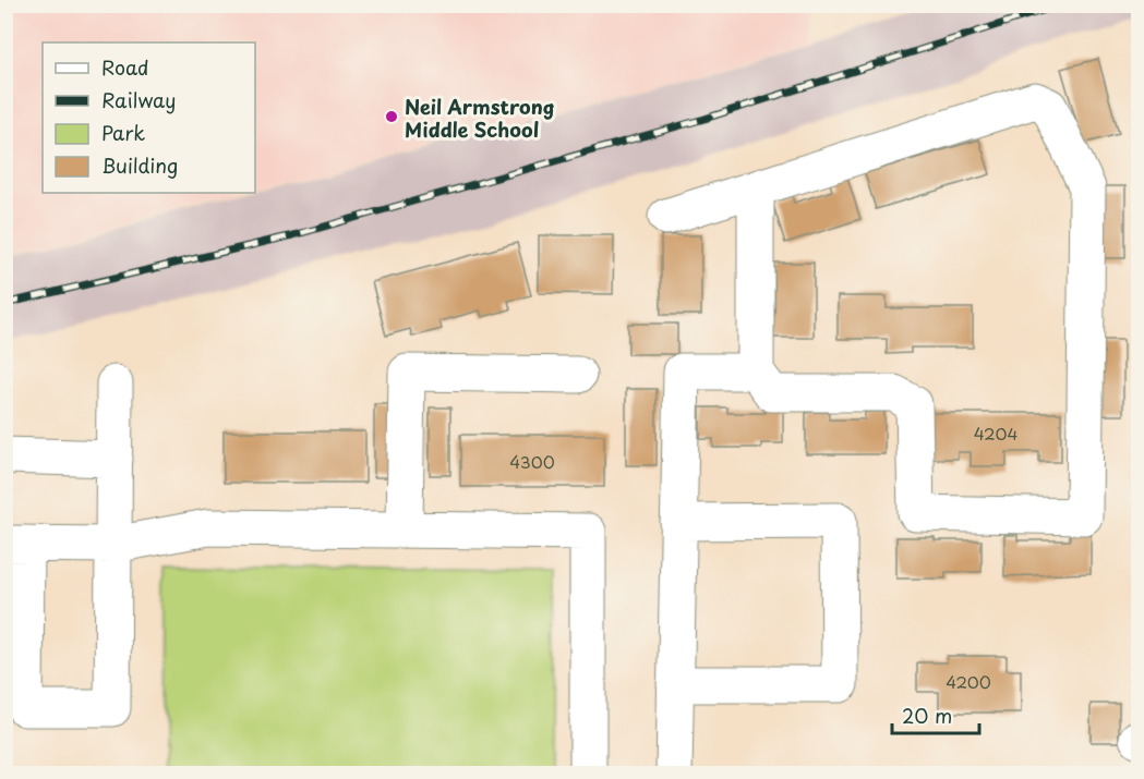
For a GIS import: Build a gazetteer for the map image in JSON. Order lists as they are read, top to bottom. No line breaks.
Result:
{"places":["Neil Armstrong Middle School"],"house_numbers":["4204","4300","4200"],"legend":["Road","Railway","Park","Building"],"scale_bar":"20 m"}
